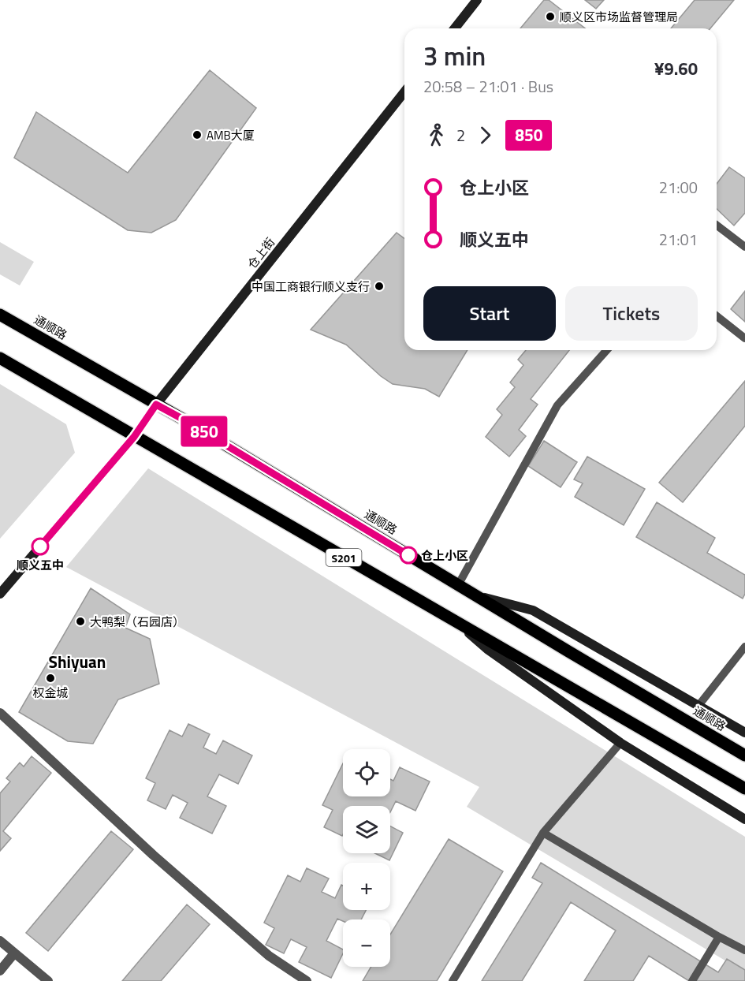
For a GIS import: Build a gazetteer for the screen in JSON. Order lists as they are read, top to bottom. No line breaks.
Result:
{"streets":{"main road":["通顺路","S201"],"street":["仓上街"]},"crossings":[["仓上街","通顺路"],["仓上街","S201"]],"districts":["Shiyuan"],"places":["顺义区市场监督管理局","AMB大厦","中国工商银行顺义支行","顺义五中","仓上小区","大鸭梨（石园店）","权金城"],"lines":["bus line 850"],"page":{"on_map":"850","heading":["3 min","20:58 – 21:01 · Bus","¥9.60"],"legs":["2","850"],"list":[{"name":"仓上小区","value":"21:00"},{"name":"顺义五中","value":"21:01"}],"buttons":["Start","Tickets"],"map_buttons":["+","−"]}}
